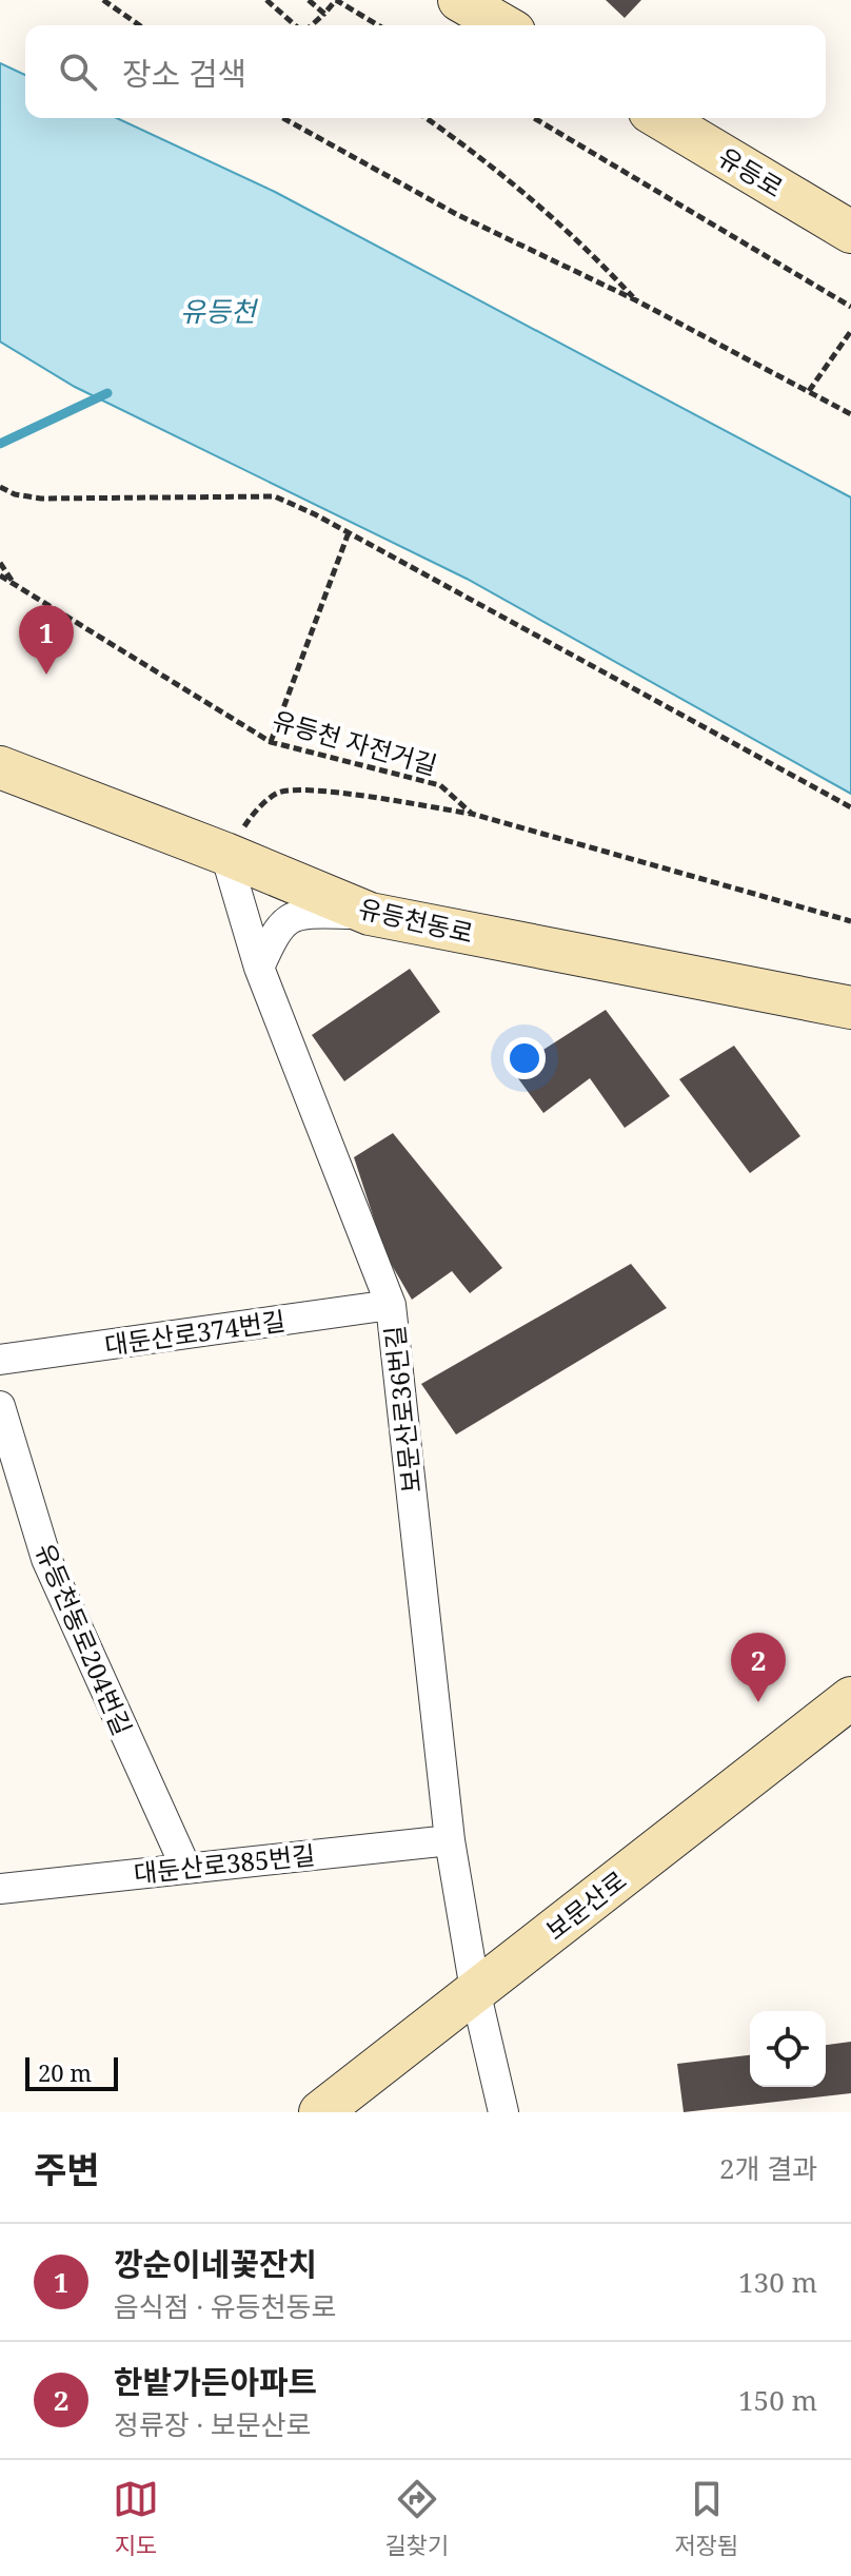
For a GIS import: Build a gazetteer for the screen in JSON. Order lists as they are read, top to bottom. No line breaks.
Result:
{"streets":{"main road":["유등로","유등천동로","보문산로"],"street":["대둔산로374번길","보문산로36번길","유등천동로204번길","대둔산로385번길"],"path":["유등천 자전거길"]},"crossings":[["유등천동로","보문산로36번길"],["대둔산로374번길","보문산로36번길"],["보문산로36번길","대둔산로385번길"],["보문산로36번길","보문산로"],["유등천동로204번길","대둔산로385번길"]],"water":["유등천"],"scale_bar":"20 m","page":{"search":"장소 검색","pins":["1","2"],"scale":"20 m","heading":["주변","2개 결과"],"list":[{"mark":"1","name":"깡순이네꽃잔치","note":"음식점 · 유등천동로","value":"130 m"},{"mark":"2","name":"한밭가든아파트","note":"정류장 · 보문산로","value":"150 m"}],"nav":["지도","길찾기","저장됨"]}}
